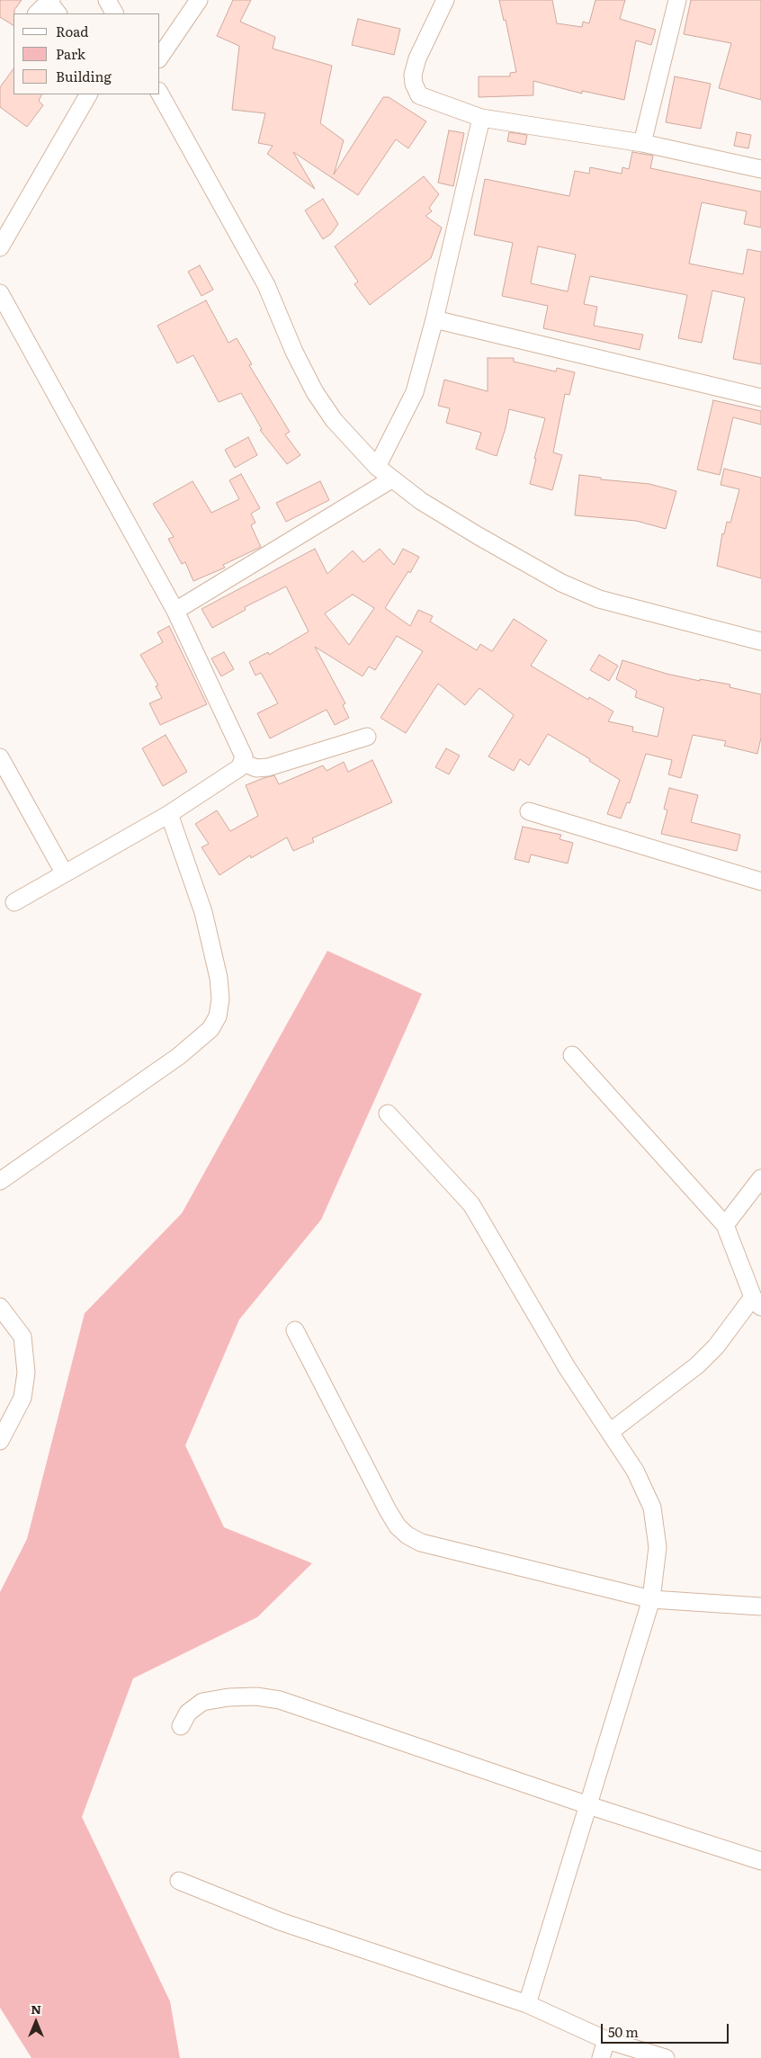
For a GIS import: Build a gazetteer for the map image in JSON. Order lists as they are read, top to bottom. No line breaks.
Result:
{"legend":["Road","Park","Building"],"scale_bar":"50 m","north":"top"}
